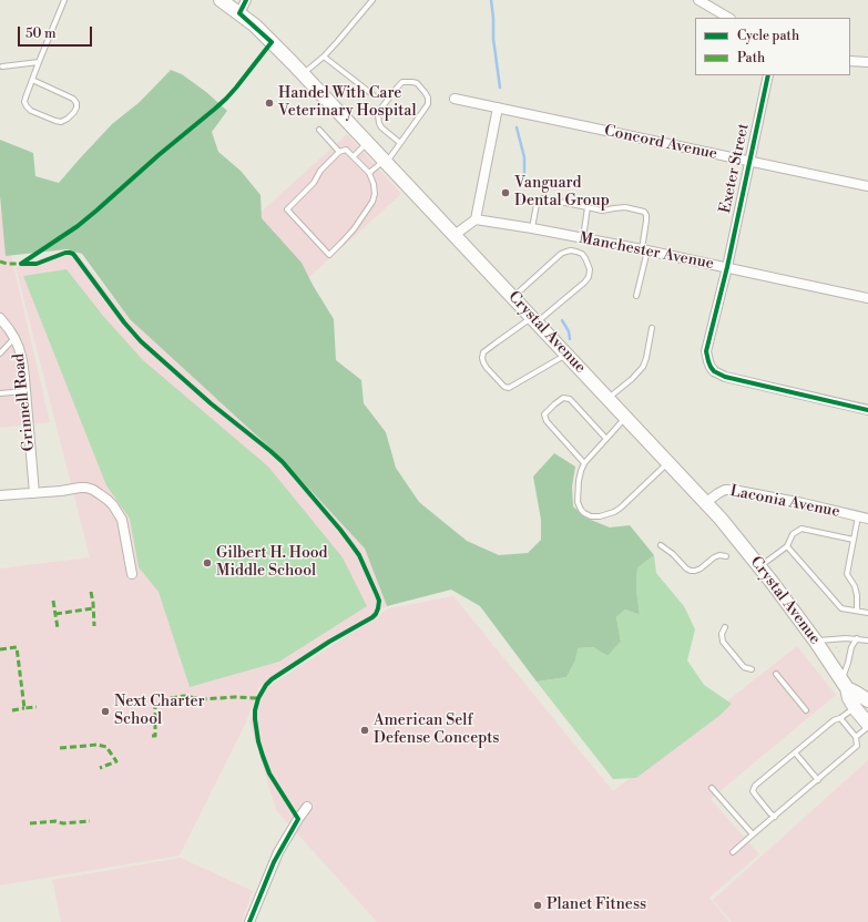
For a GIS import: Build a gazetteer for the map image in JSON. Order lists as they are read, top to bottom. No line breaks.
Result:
{"streets":{"main road":["Crystal Avenue"],"street":["Concord Avenue","Exeter Street","Manchester Avenue","Grinnell Road","Laconia Avenue"]},"crossings":[["Concord Avenue","Exeter Street"],["Exeter Street","Manchester Avenue"],["Crystal Avenue","Laconia Avenue"]],"places":["Handel With Care Veterinary Hospital","Vanguard Dental Group","Gilbert H. Hood Middle School","Next Charter School","American Self Defense Concepts","Planet Fitness"],"legend":["Cycle path","Path"],"scale_bar":"50 m"}
